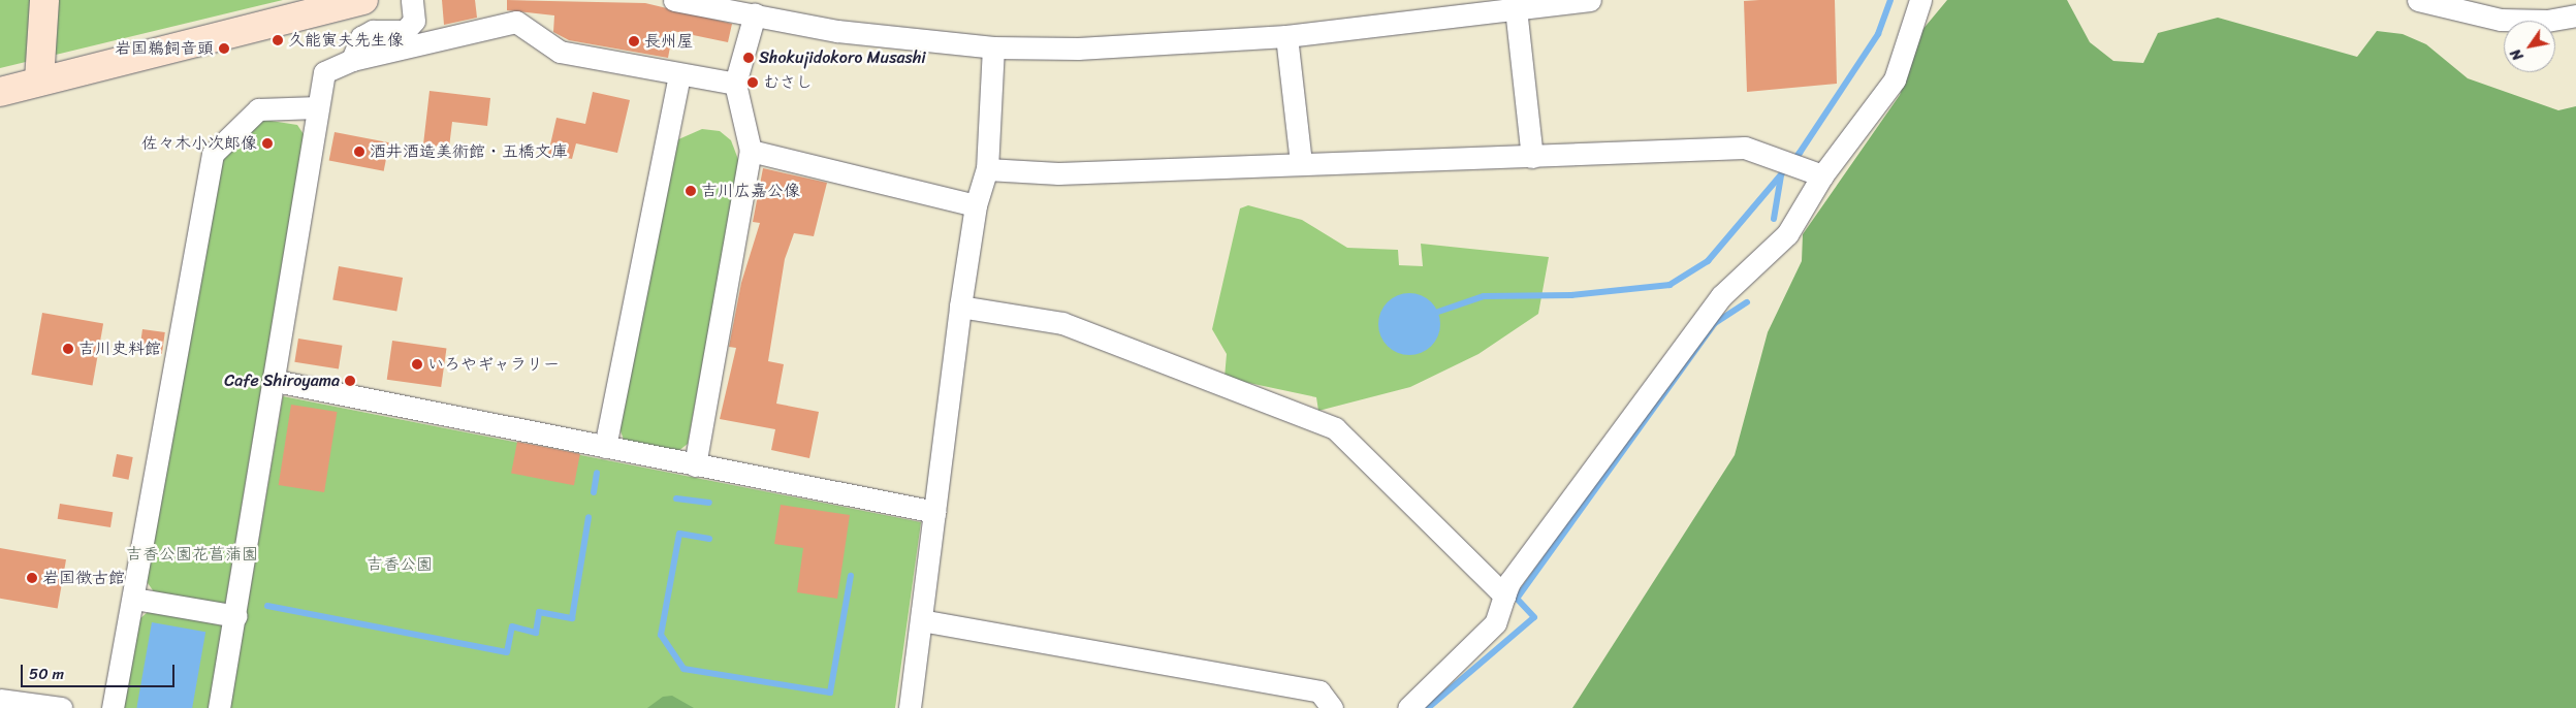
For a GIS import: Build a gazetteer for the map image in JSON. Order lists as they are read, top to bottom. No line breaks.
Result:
{"parks":["吉香公園花菖蒲園","吉香公園"],"places":["久能寅夫先生像","長州屋","岩国鵜飼音頭","Shokujidokoro Musashi","むさし","佐々木小次郎像","酒井酒造美術館・五橋文庫","吉川広嘉公像","吉川史料館","いろやギャラリー","Cafe Shiroyama","岩国徴古館"],"scale_bar":"50 m","north":"bottom left"}
